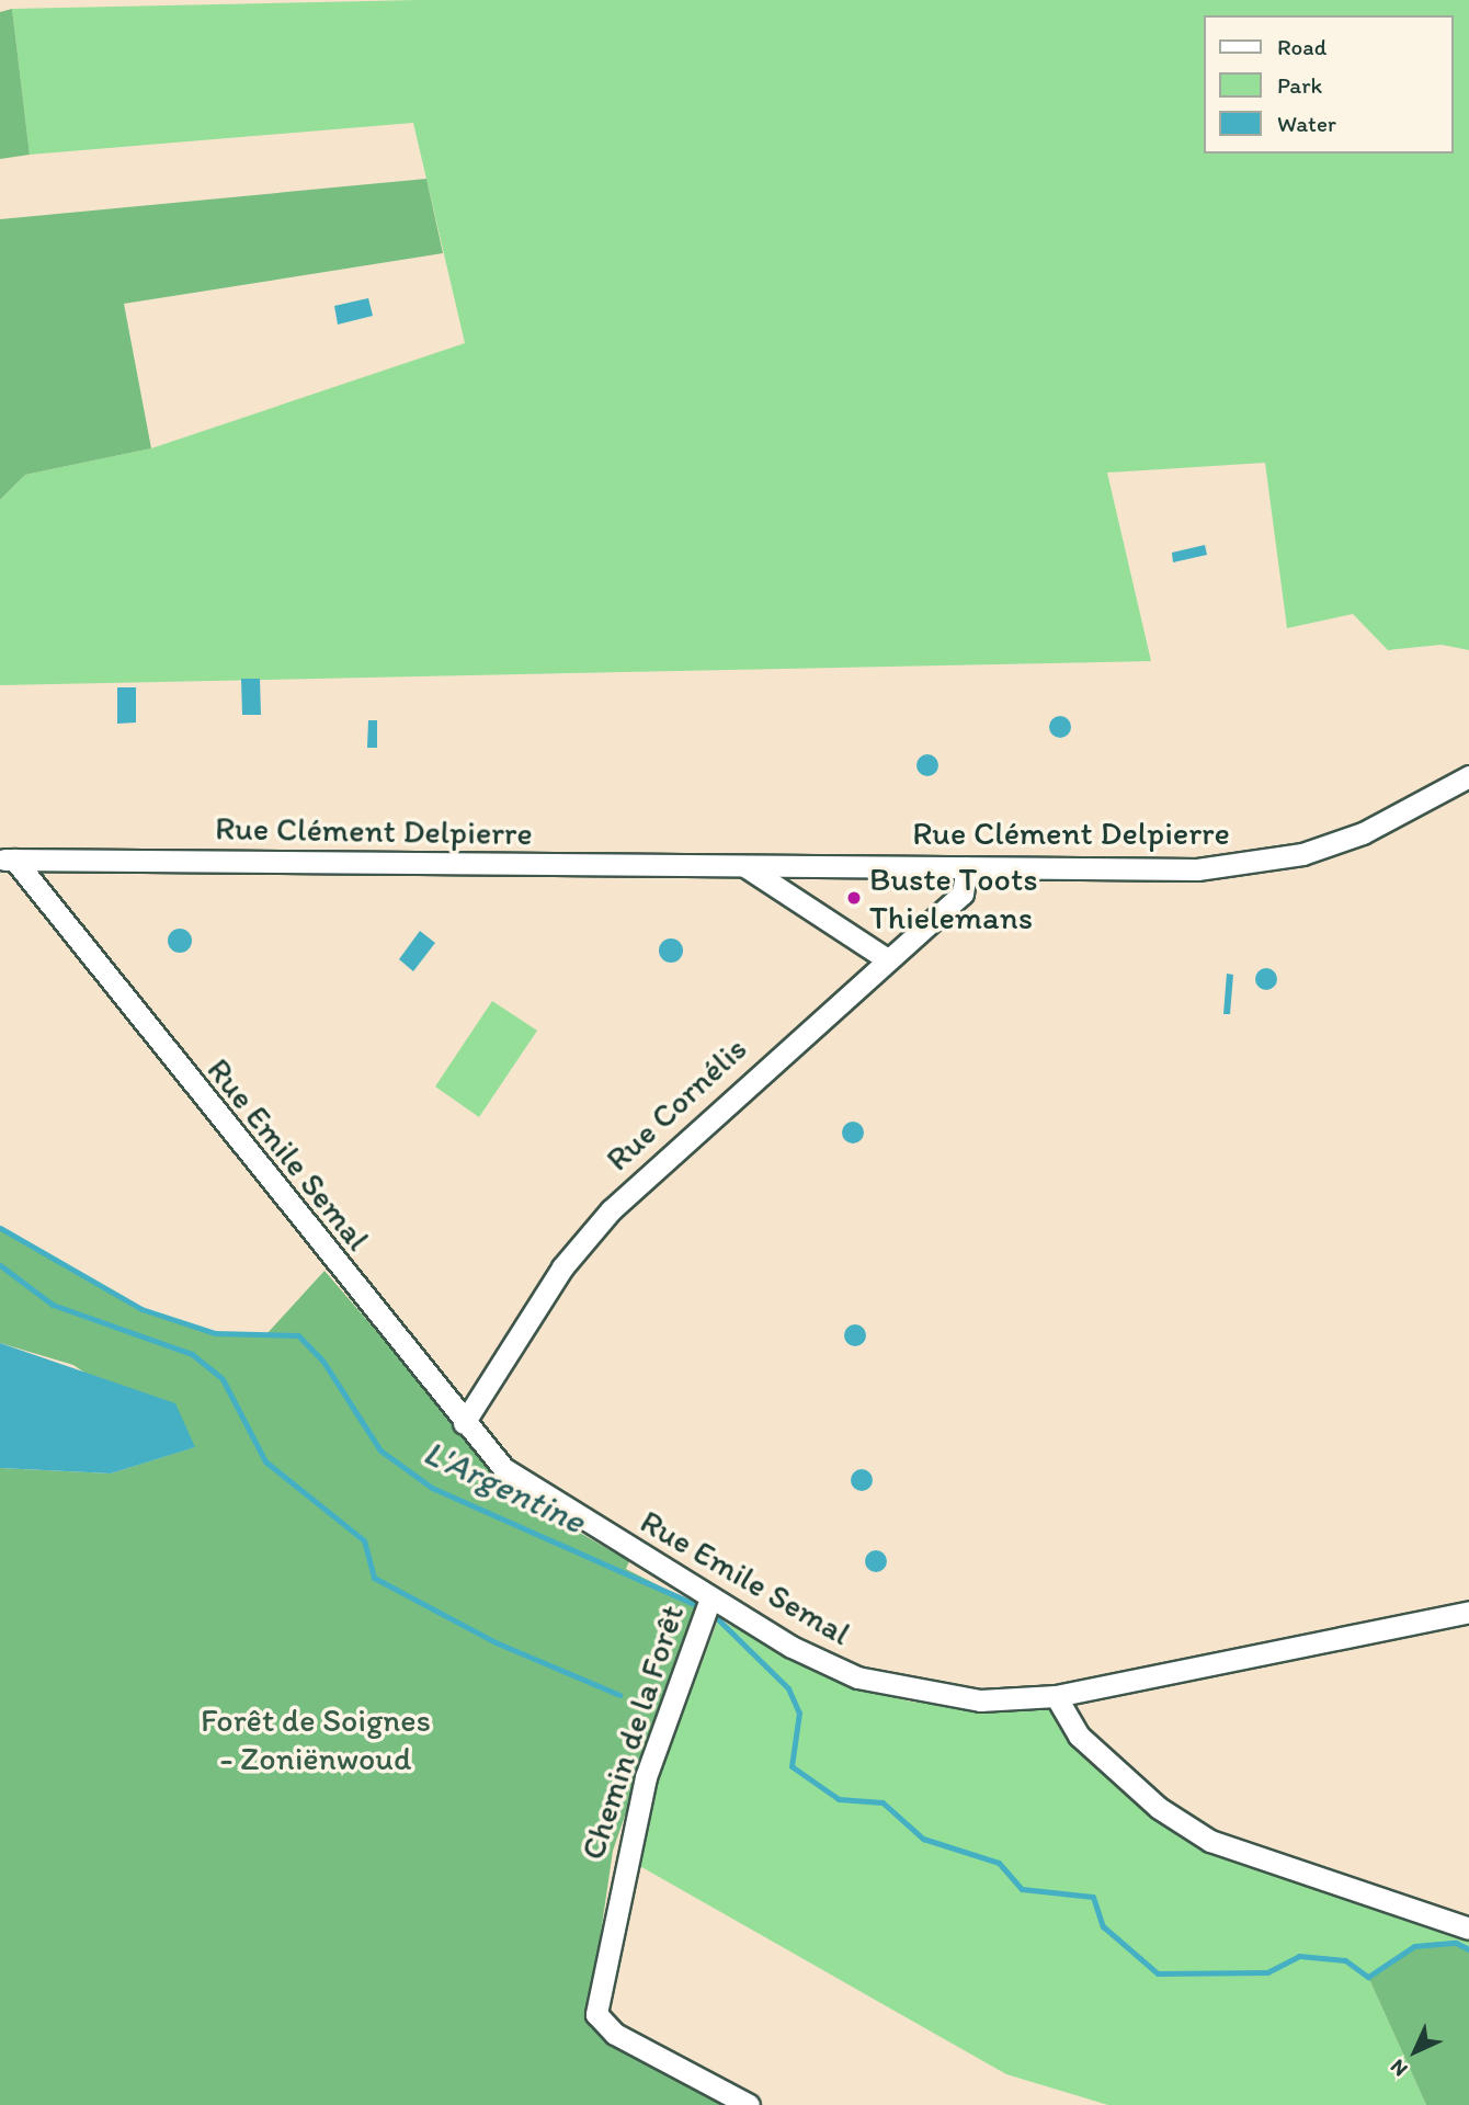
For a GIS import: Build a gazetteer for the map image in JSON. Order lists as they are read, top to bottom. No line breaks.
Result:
{"streets":{"street":["Rue Clément Delpierre","Rue Cornélis","Rue Emile Semal","Chemin de la Forêt"]},"crossings":[["Rue Clément Delpierre","Rue Cornélis"],["Rue Clément Delpierre","Rue Emile Semal"],["Rue Cornélis","Rue Emile Semal"],["Rue Emile Semal","Chemin de la Forêt"]],"water":["L'Argentine"],"parks":["Forêt de Soignes - Zoniënwoud"],"places":["Buste Toots Thielemans"],"legend":["Road","Park","Water"],"north":"bottom left"}
